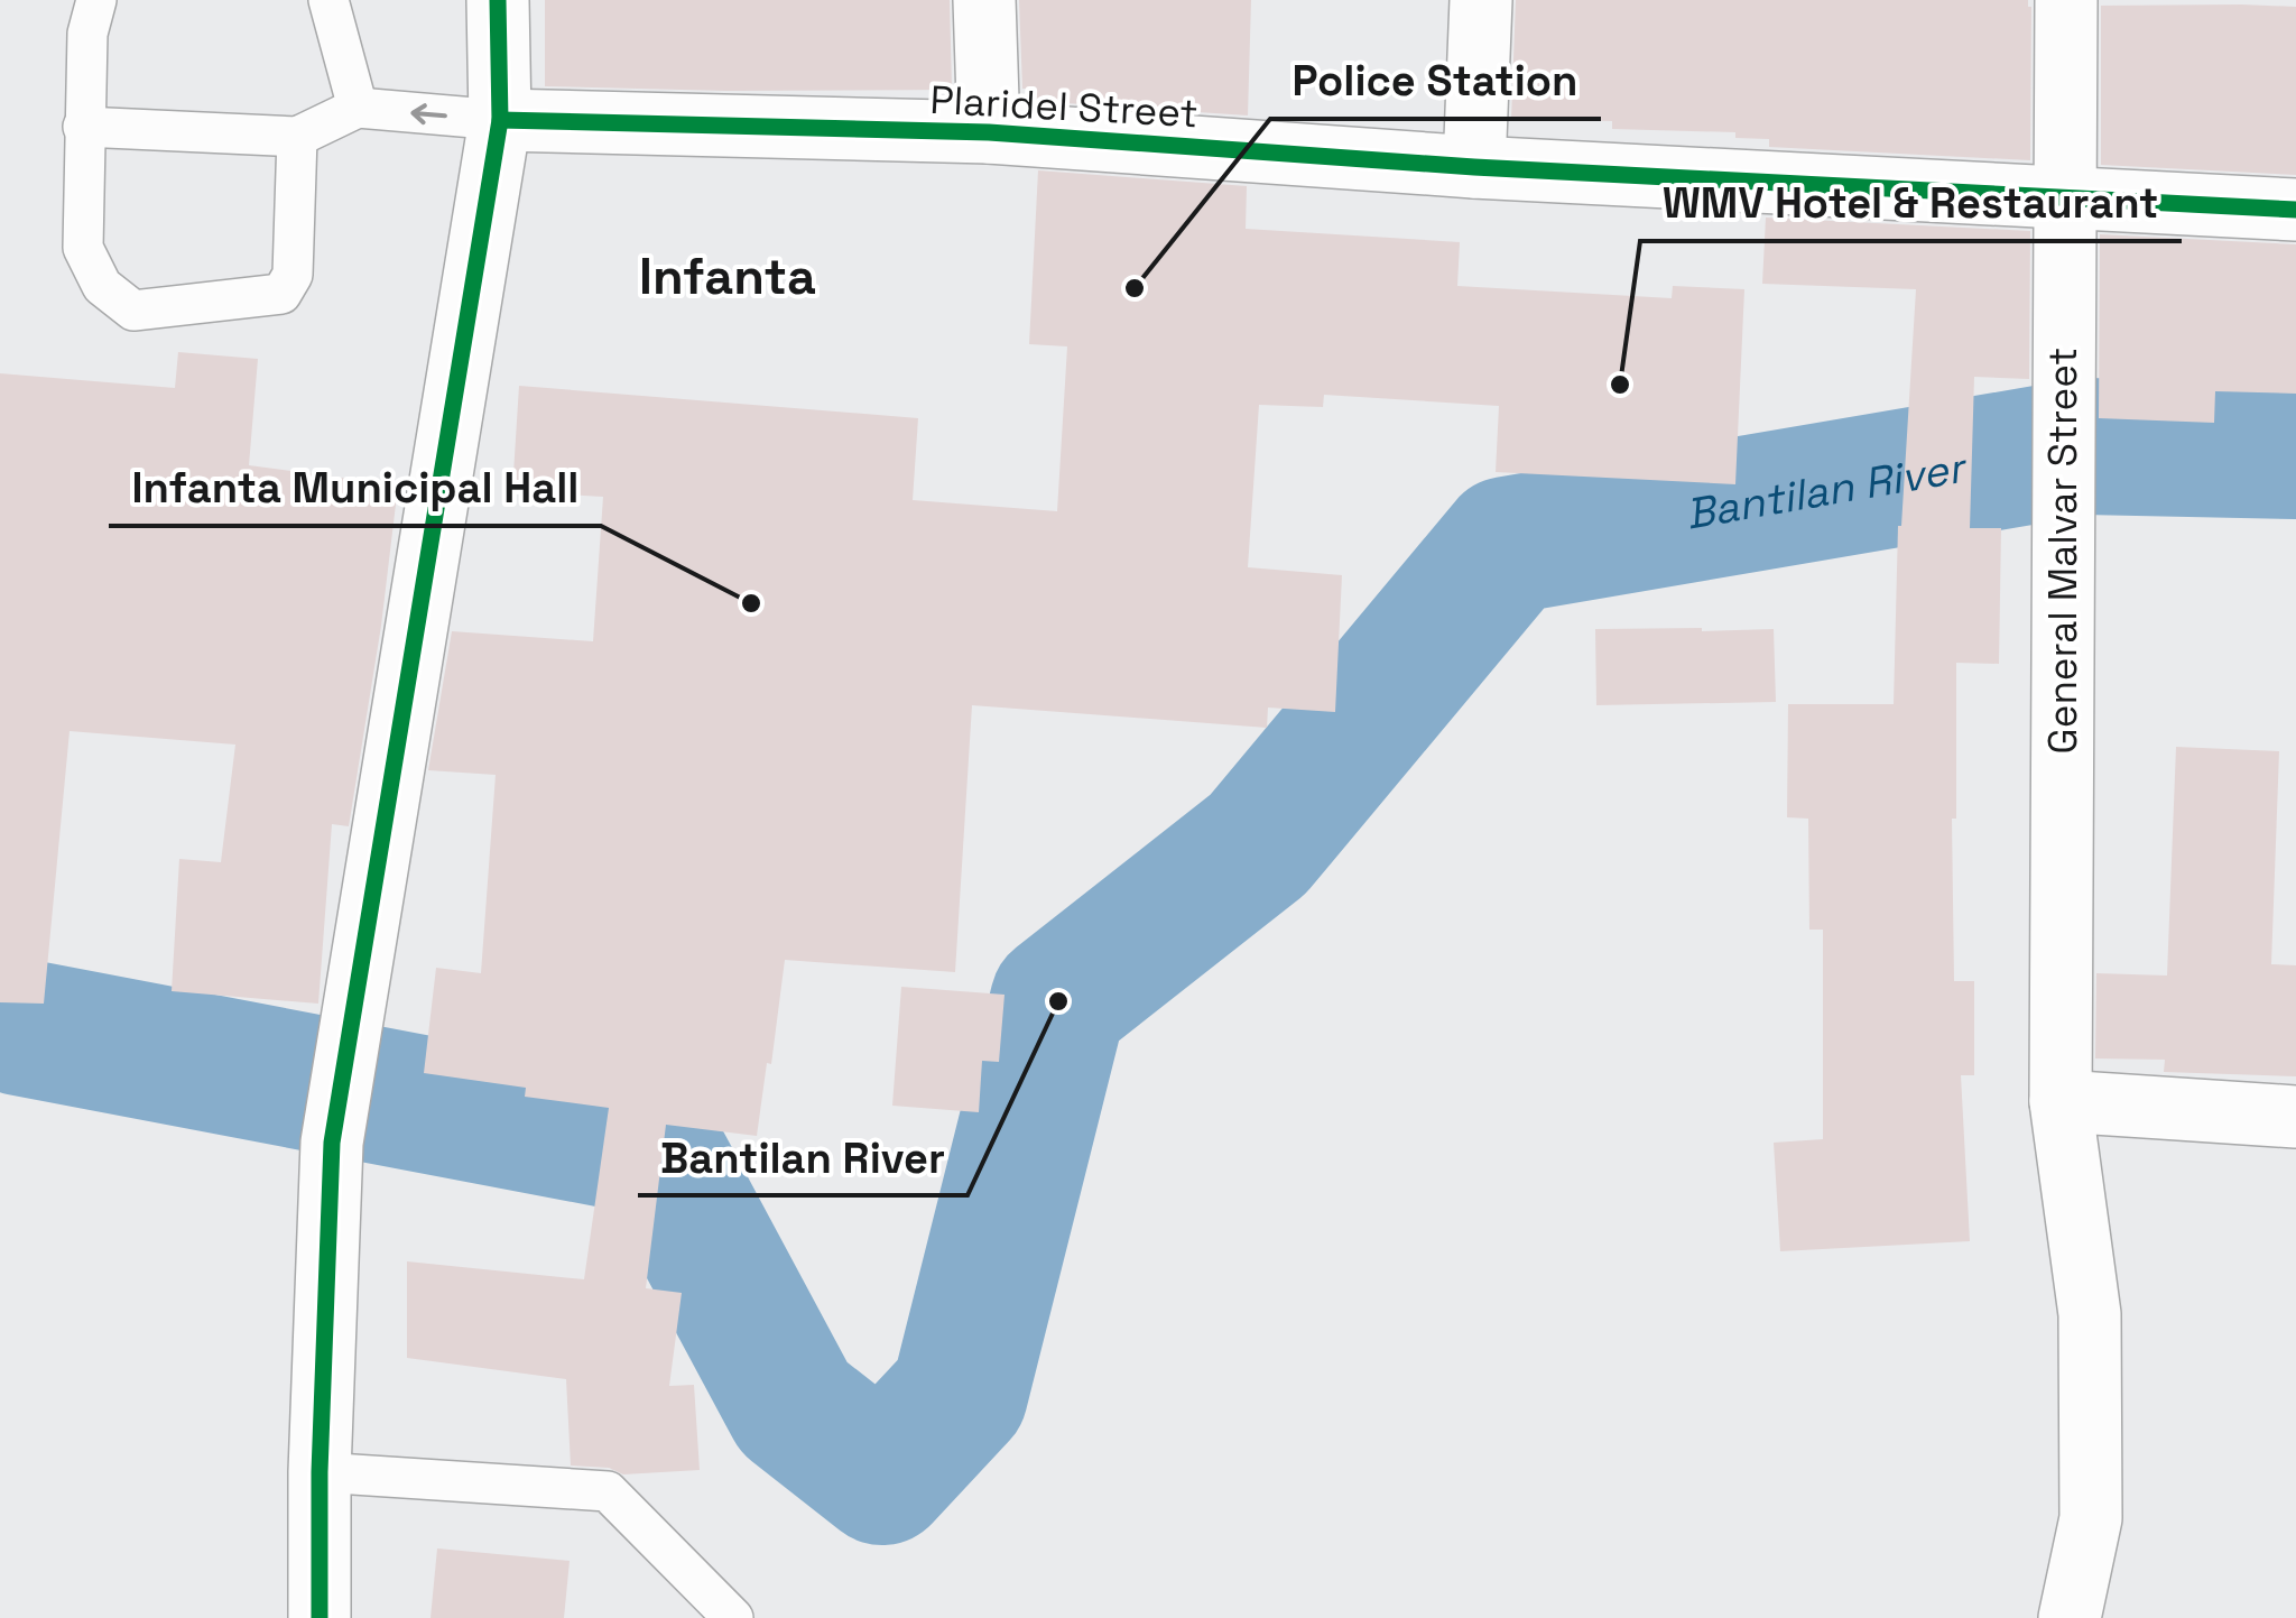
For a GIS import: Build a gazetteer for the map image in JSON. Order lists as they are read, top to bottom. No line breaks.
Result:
{"streets":{"street":["Plaridel Street","General Malvar Street"]},"crossings":[["Plaridel Street","General Malvar Street"]],"districts":["Infanta"],"water":["Bantilan River"],"places":["Police Station","WMV Hotel & Restaurant","Infanta Municipal Hall","Bantilan River"]}
